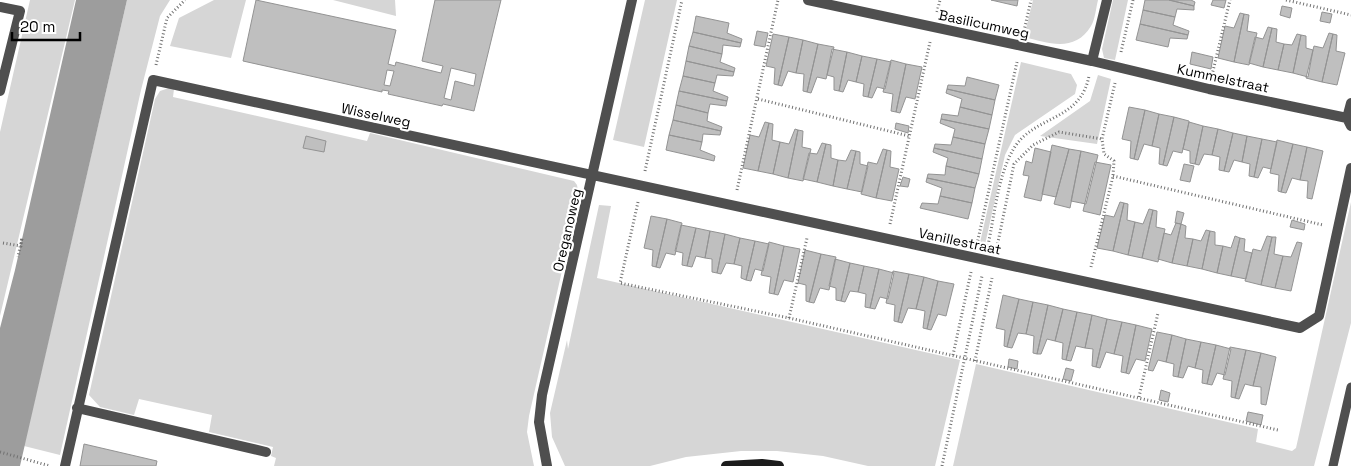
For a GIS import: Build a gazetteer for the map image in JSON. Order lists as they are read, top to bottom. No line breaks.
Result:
{"streets":{"street":["Basilicumweg","Kummelstraat","Wisselweg","Oreganoweg","Vanillestraat"]},"crossings":[["Basilicumweg","Kummelstraat"],["Wisselweg","Oreganoweg"],["Wisselweg","Vanillestraat"],["Oreganoweg","Vanillestraat"]],"scale_bar":"20 m"}
